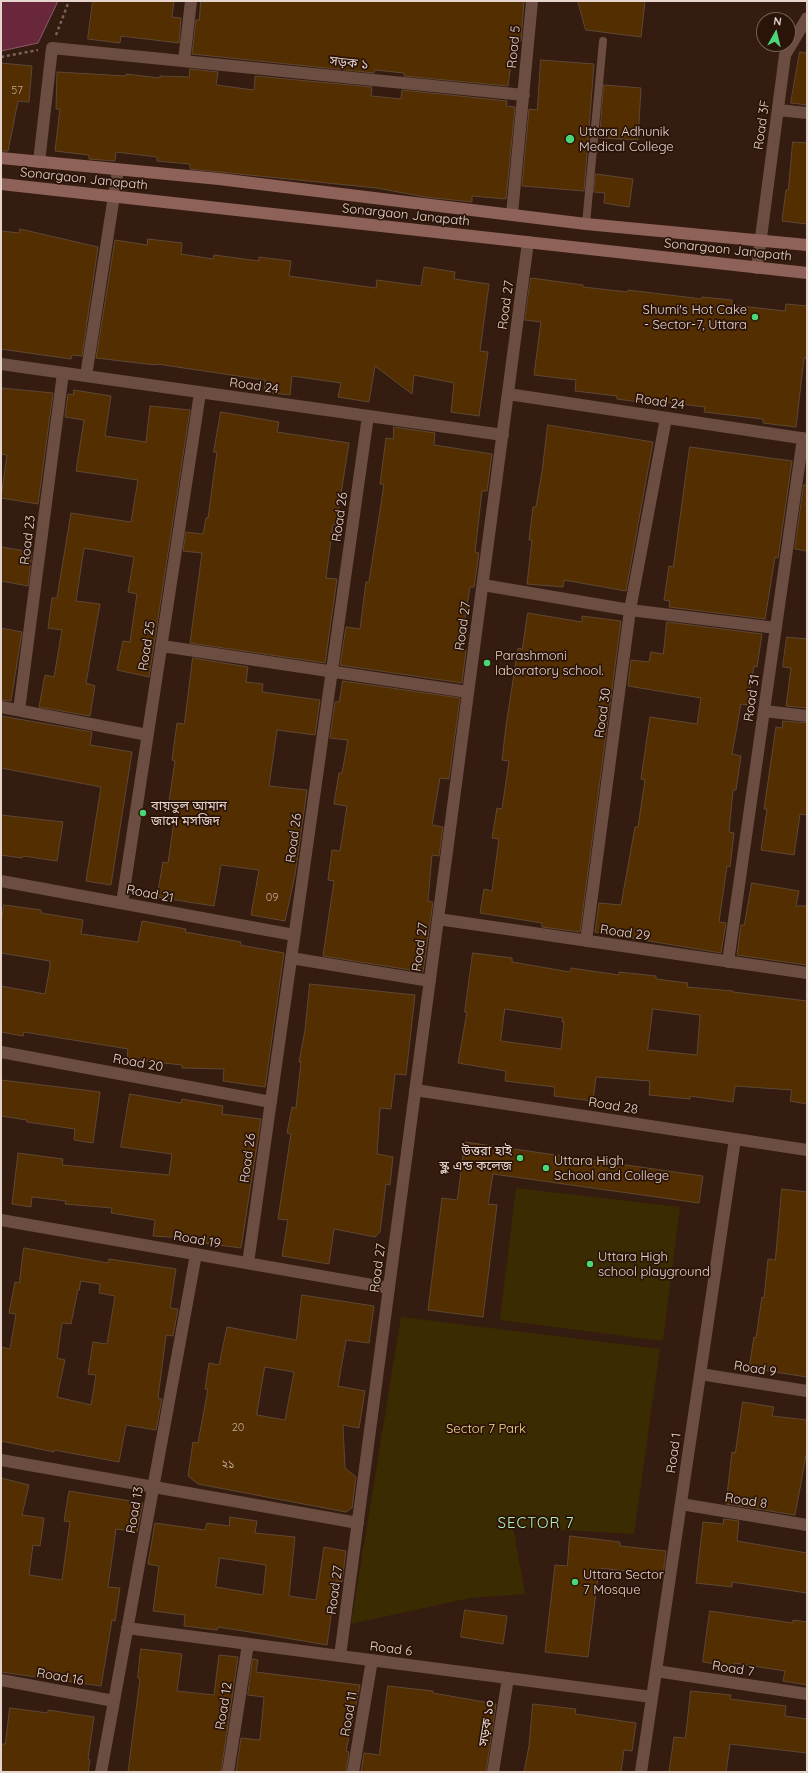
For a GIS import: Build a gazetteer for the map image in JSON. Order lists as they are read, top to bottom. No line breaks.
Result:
{"streets":{"main road":["Sonargaon Janapath"],"street":["Road 5","সড়ক ১","Road 3F","Road 27","Road 24","Road 26","Road 23","Road 25","Road 31","Road 30","Road 21","Road 29","Road 20","Road 28","Road 19","Road 9","Road 1","Road 8","Road 13","Road 6","Road 7","Road 16","Road 12","Road 11","সড়ক ১০"]},"crossings":[["Road 5","সড়ক ১"],["সড়ক ১","Sonargaon Janapath"],["Road 3F","Sonargaon Janapath"],["Sonargaon Janapath","Road 27"],["Road 27","Road 24"],["Road 27","Road 29"],["Road 27","Road 28"],["Road 27","Road 19"],["Road 27","Road 6"],["Road 24","Road 26"],["Road 24","Road 23"],["Road 24","Road 25"],["Road 24","Road 31"],["Road 24","Road 30"],["Road 26","Road 21"],["Road 26","Road 20"],["Road 26","Road 19"],["Road 25","Road 21"],["Road 31","Road 29"],["Road 30","Road 29"],["Road 28","Road 1"],["Road 19","Road 13"],["Road 9","Road 1"],["Road 1","Road 8"],["Road 1","Road 6"],["Road 1","Road 7"],["Road 13","Road 6"],["Road 13","Road 16"],["Road 6","Road 12"],["Road 6","Road 11"],["Road 6","সড়ক ১০"]],"districts":["SECTOR 7"],"parks":["Sector 7 Park"],"places":["Uttara Adhunik Medical College","Shumi's Hot Cake - Sector-7, Uttara","Parashmoni laboratory school.","বায়তুল আমান জামে মসজিদ","উত্তরা হাই স্কুল এন্ড কলেজ","Uttara High School and College","Uttara High school playground","Uttara Sector 7 Mosque"],"house_numbers":["57","09","20","২১"],"north":"top"}
